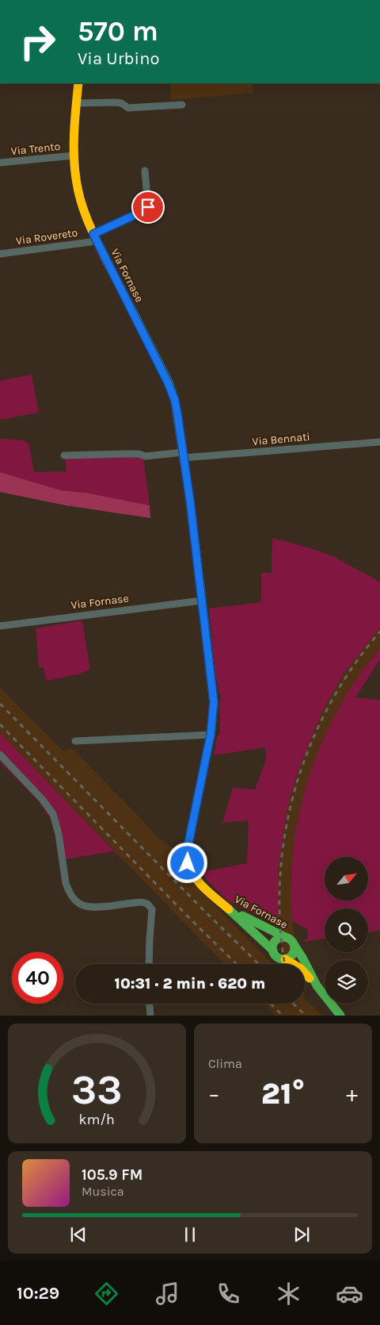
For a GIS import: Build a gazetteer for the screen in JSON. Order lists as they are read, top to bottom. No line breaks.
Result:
{"streets":{"street":["Via Trento","Via Rovereto","Via Fornase","Via Bennati"]},"crossings":[["Via Trento","Via Fornase"],["Via Rovereto","Via Fornase"],["Via Fornase","Via Bennati"]],"north":"top right","page":{"turn":["570 m","Via Urbino"],"limit":"40","trip":"10:31 · 2 min · 620 m","tile":"Clima","heat":["−","21°","+"],"song":["105.9 FM","Musica"],"tabs":"10:29","gauge":["33","km/h"]}}
